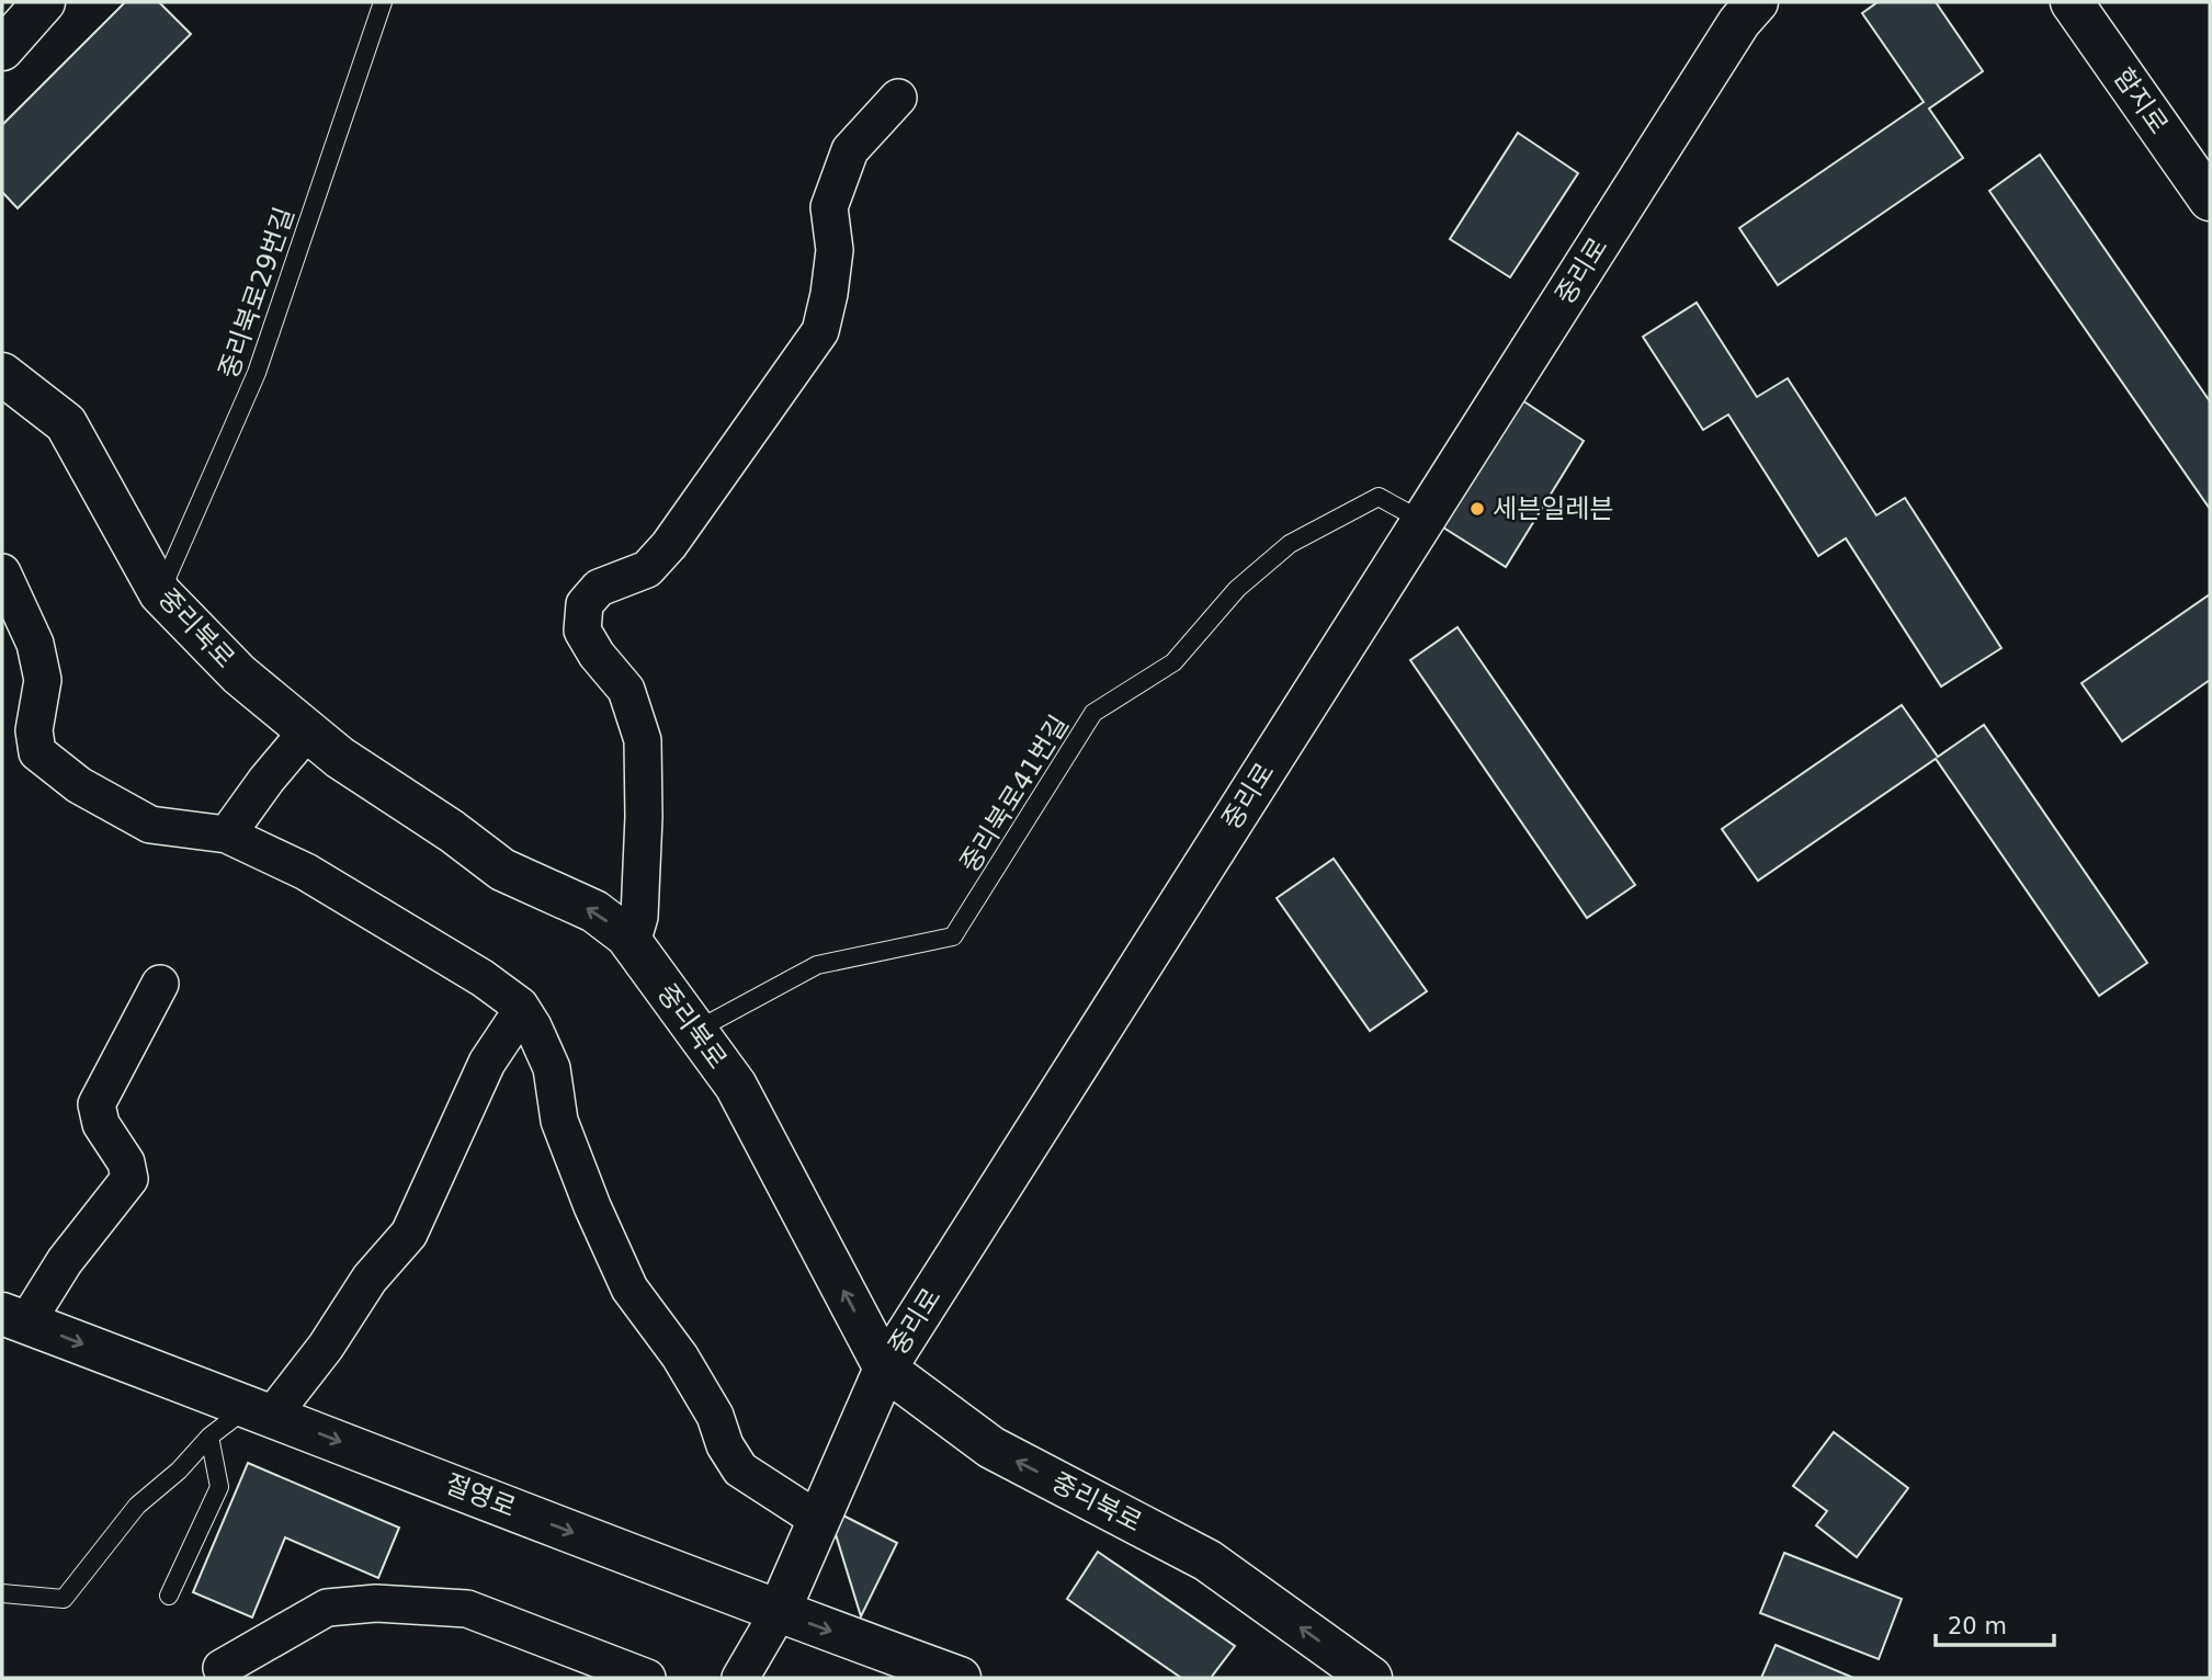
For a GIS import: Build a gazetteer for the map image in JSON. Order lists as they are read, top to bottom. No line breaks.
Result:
{"streets":{"main road":["함지로","중리로","중리북로","절영로"],"lane":["중리북로29번길","중리북로41번길"]},"crossings":[["중리로","중리북로"],["중리로","중리북로41번길"],["중리로","절영로"],["중리북로29번길","중리북로"],["중리북로","중리북로41번길"]],"one_way":["중리북로","절영로"],"places":["세븐일레븐"],"scale_bar":"20 m"}
